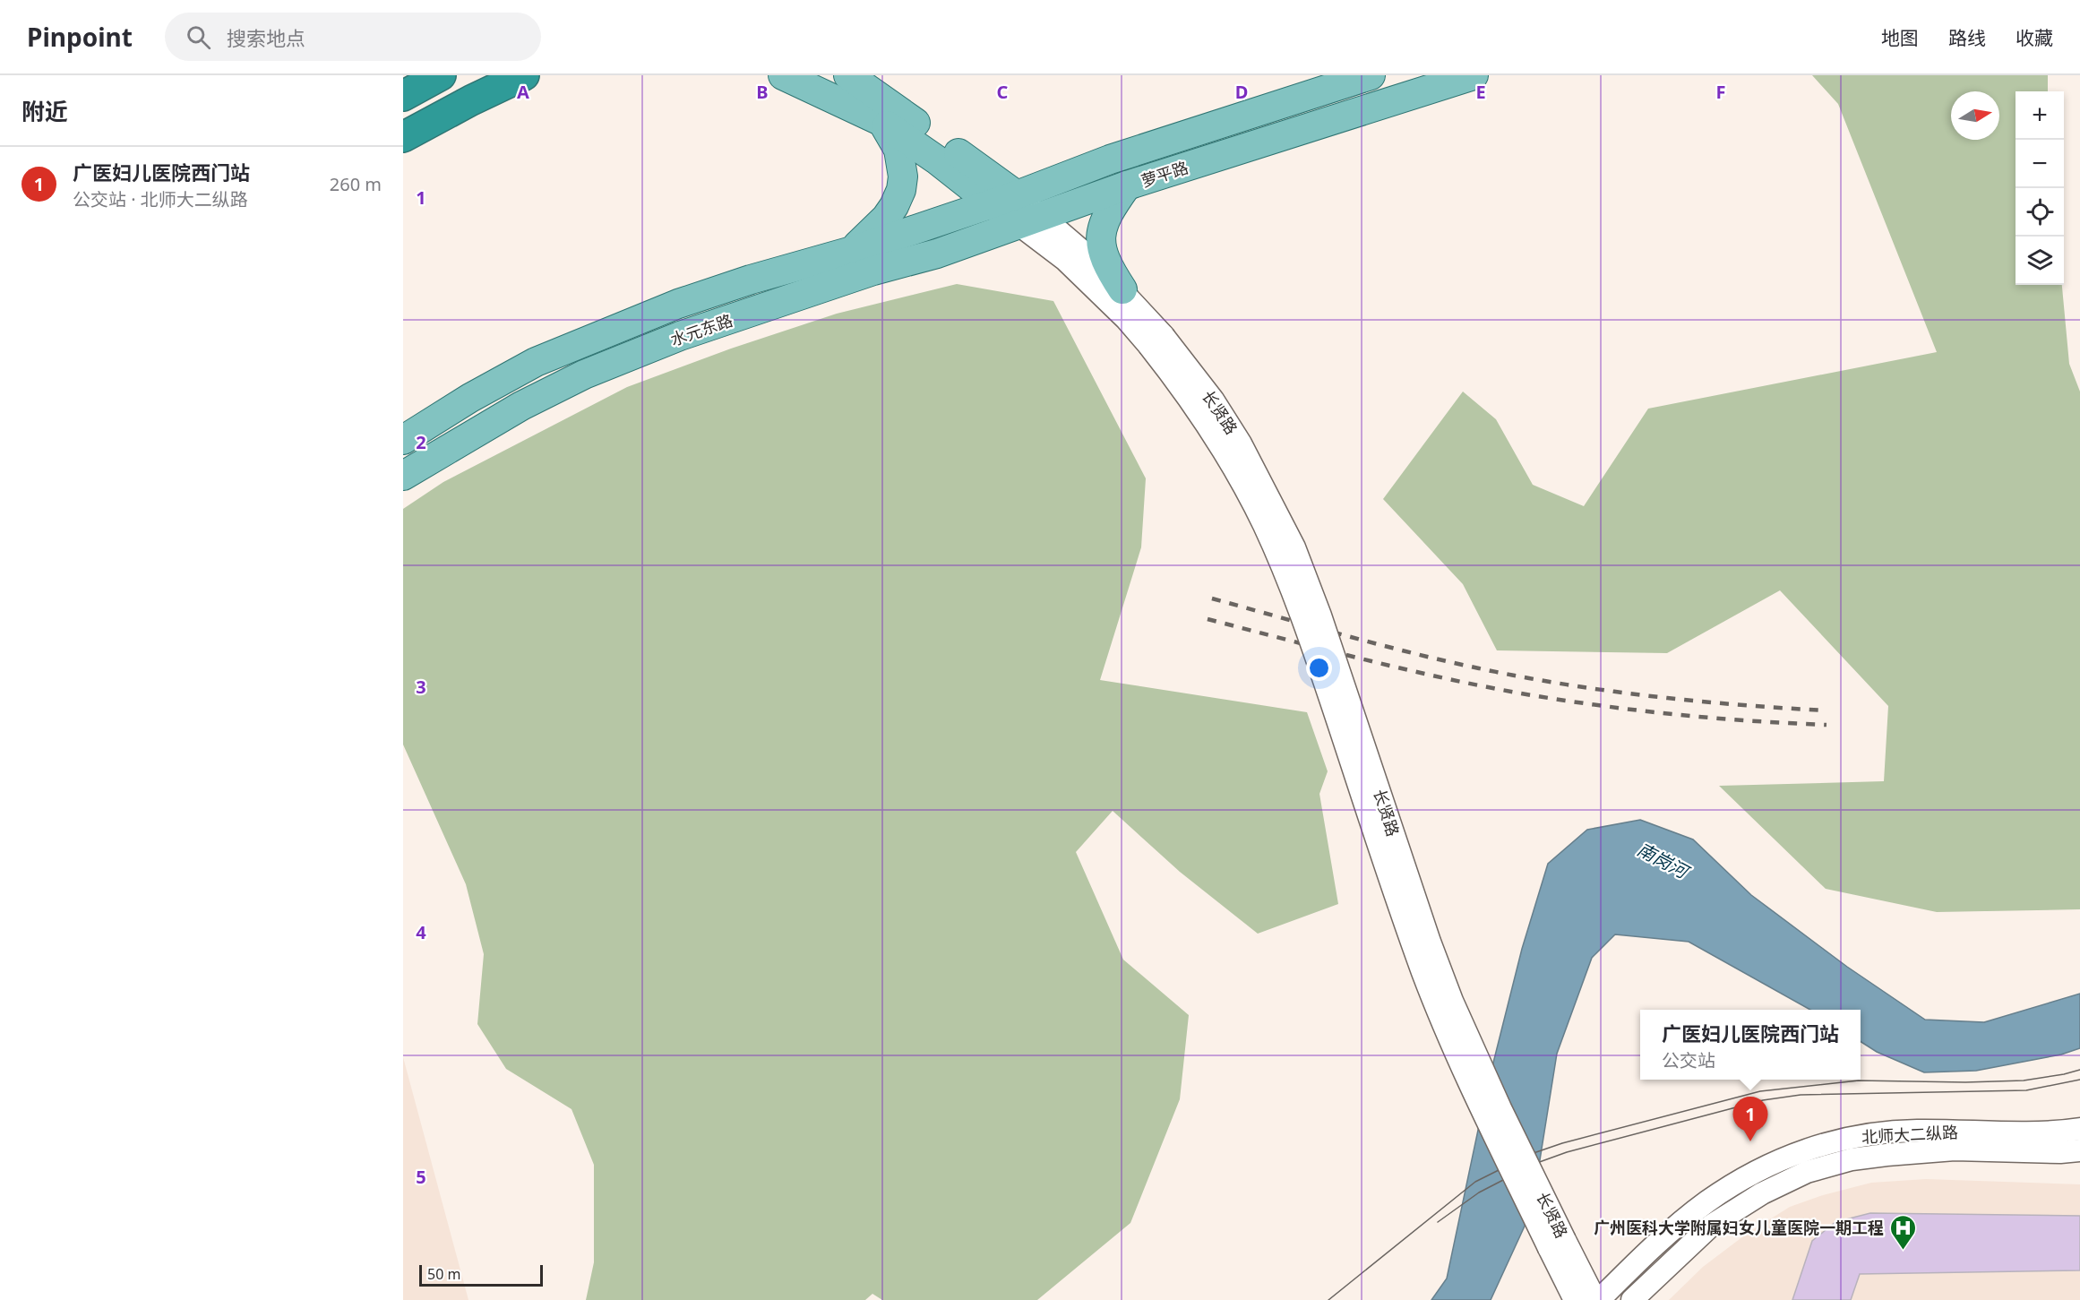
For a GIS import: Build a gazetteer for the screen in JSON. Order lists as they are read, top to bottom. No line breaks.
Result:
{"streets":{"main road":["萝平路","水元东路"],"street":["长贤路","北师大二纵路"]},"crossings":[["萝平路","水元东路"],["长贤路","北师大二纵路"]],"water":["南岗河"],"places":{"hospital":["广州医科大学附属妇女儿童医院一期工程"]},"scale_bar":"50 m","north":"right","page":{"header":"Pinpoint","search":"搜索地点","nav":["地图","路线","收藏"],"heading":"附近","map_buttons":["+","−"],"list":[{"mark":"1","name":"广医妇儿医院西门站","note":"公交站 · 北师大二纵路","value":"260 m"}],"popup":["广医妇儿医院西门站","公交站"],"pins":"1","scale":"50 m"},"grid":{"columns":["A","B","C","D","E","F"],"rows":["1","2","3","4","5"]}}
